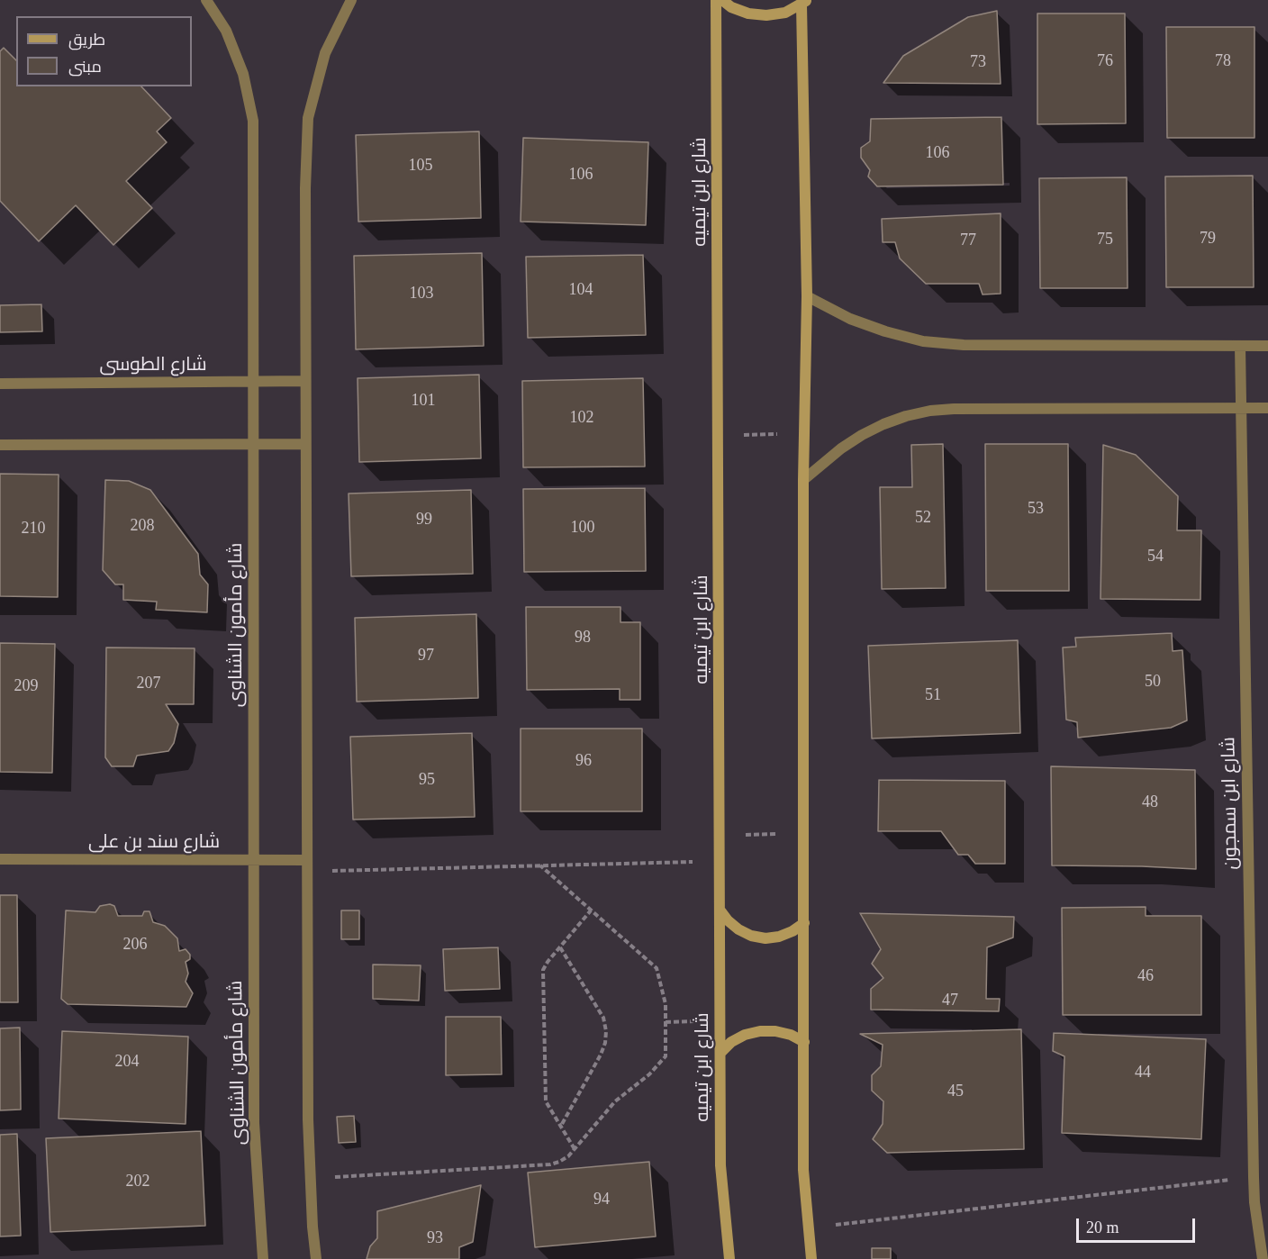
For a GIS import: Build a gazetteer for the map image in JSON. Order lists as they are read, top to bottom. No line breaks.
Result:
{"streets":{"street":["شارع ابن تيميه","شارع الطوسى","شارع مأمون الشناوى","شارع ابن سمجون","شارع سند بن على"]},"crossings":[["شارع الطوسى","شارع مأمون الشناوى"],["شارع مأمون الشناوى","شارع سند بن على"]],"house_numbers":["76","78","73","106","105","106","79","75","77","104","103","101","102","53","52","99","208","100","210","54","98","97","50","207","209","51","96","95","48","206","46","47","204","44","45","202","94","93"],"legend":["طريق","مبنى"],"scale_bar":"20 m"}
